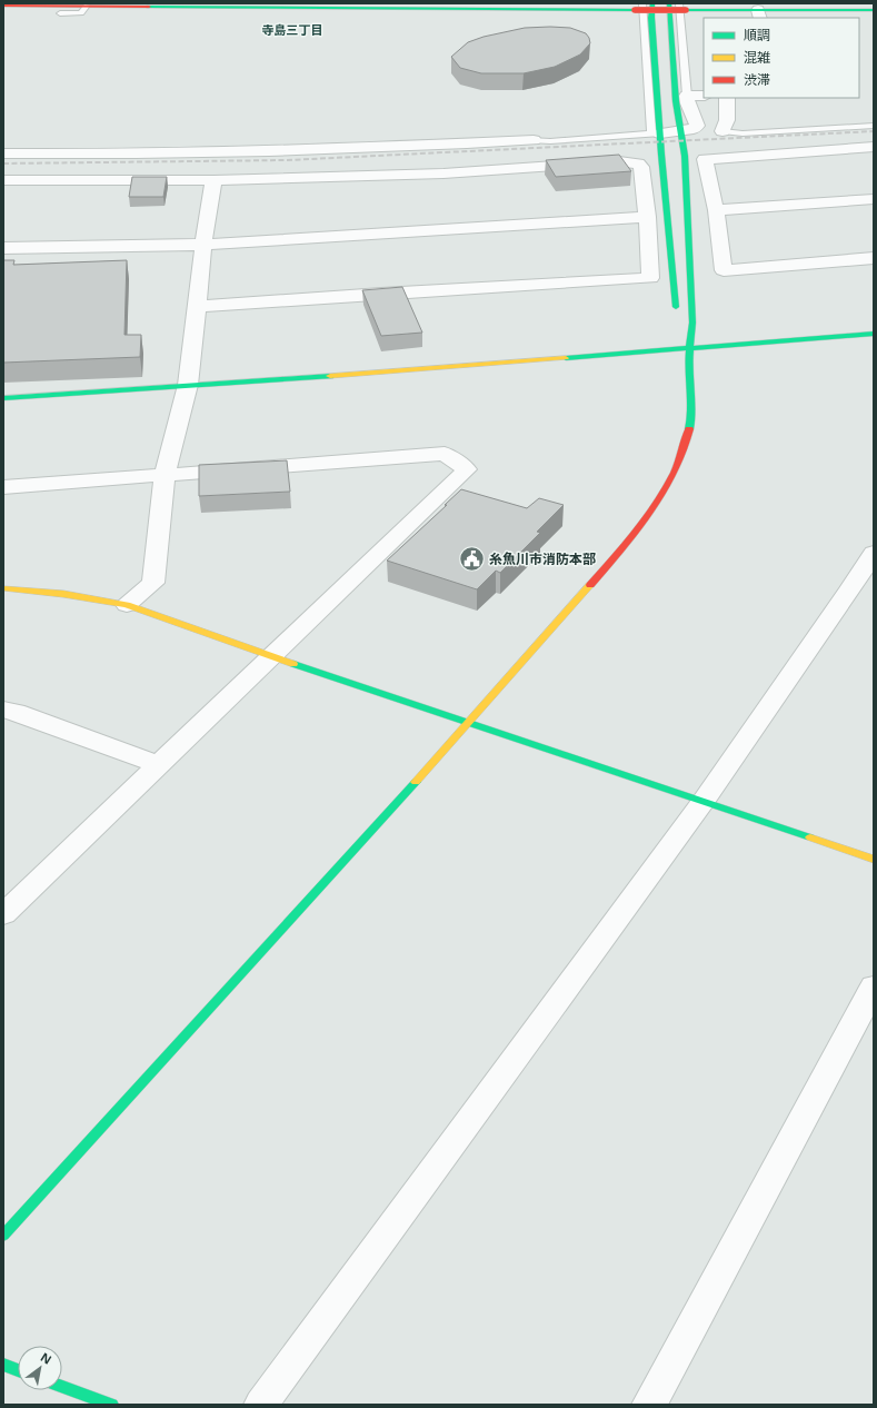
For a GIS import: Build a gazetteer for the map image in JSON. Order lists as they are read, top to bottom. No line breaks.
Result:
{"districts":["寺島三丁目"],"places":{"public building":["糸魚川市消防本部"]},"legend":["順調","混雑","渋滞"],"north":"top right"}
